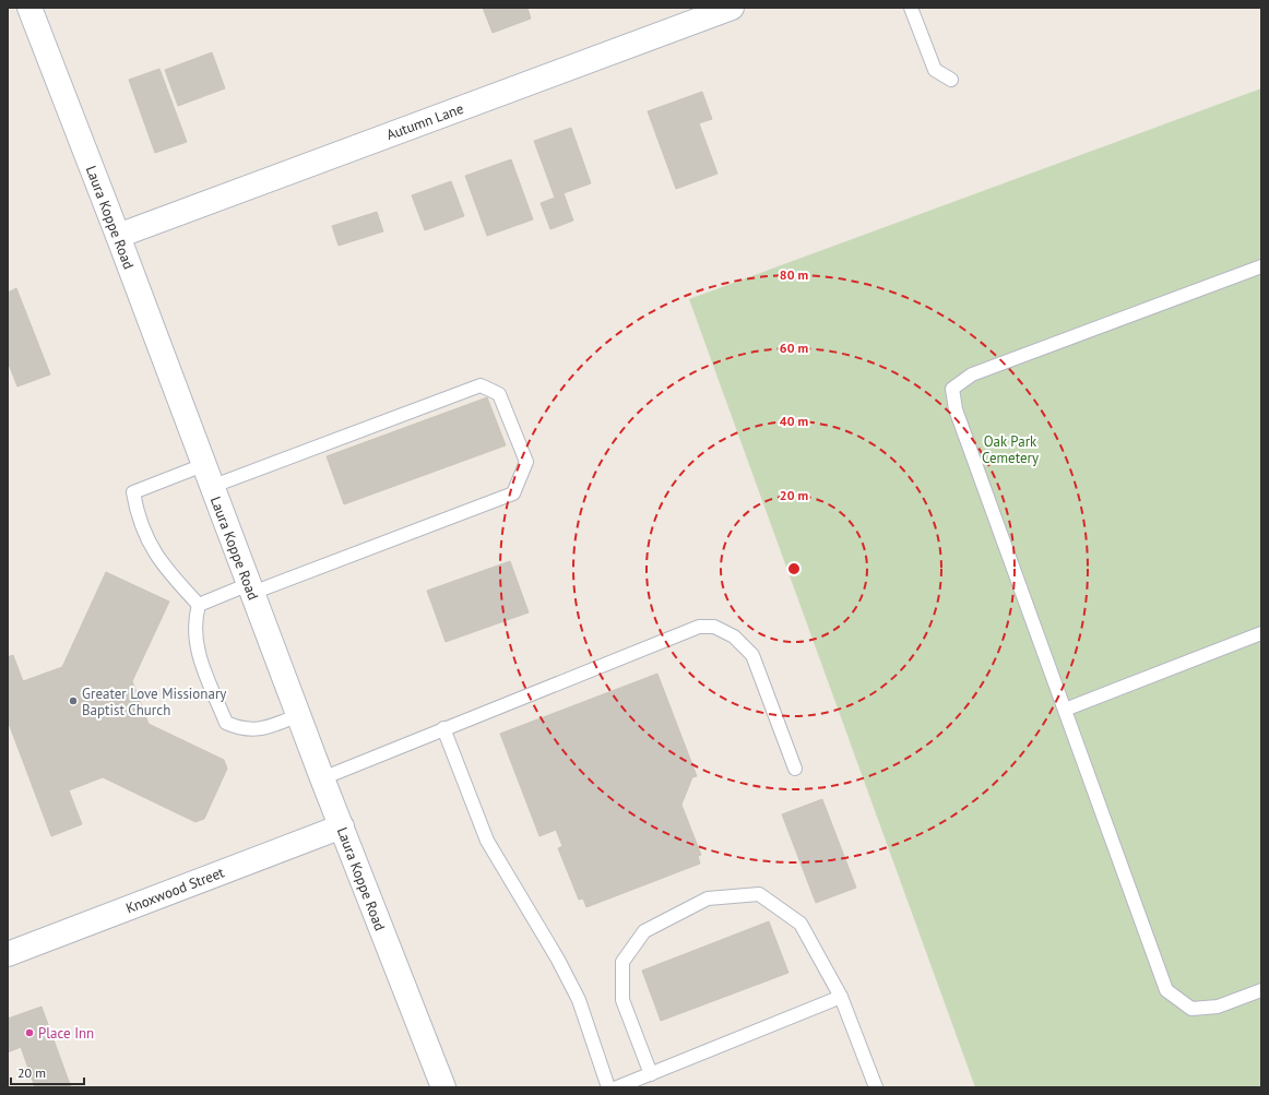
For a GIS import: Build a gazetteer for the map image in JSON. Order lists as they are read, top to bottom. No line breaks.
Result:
{"streets":{"street":["Autumn Lane","Laura Koppe Road","Knoxwood Street"]},"crossings":[["Autumn Lane","Laura Koppe Road"],["Laura Koppe Road","Knoxwood Street"]],"parks":["Oak Park Cemetery"],"places":["Greater Love Missionary Baptist Church","Place Inn"],"scale_bar":"20 m","rings":["80 m","60 m","40 m","20 m"]}
